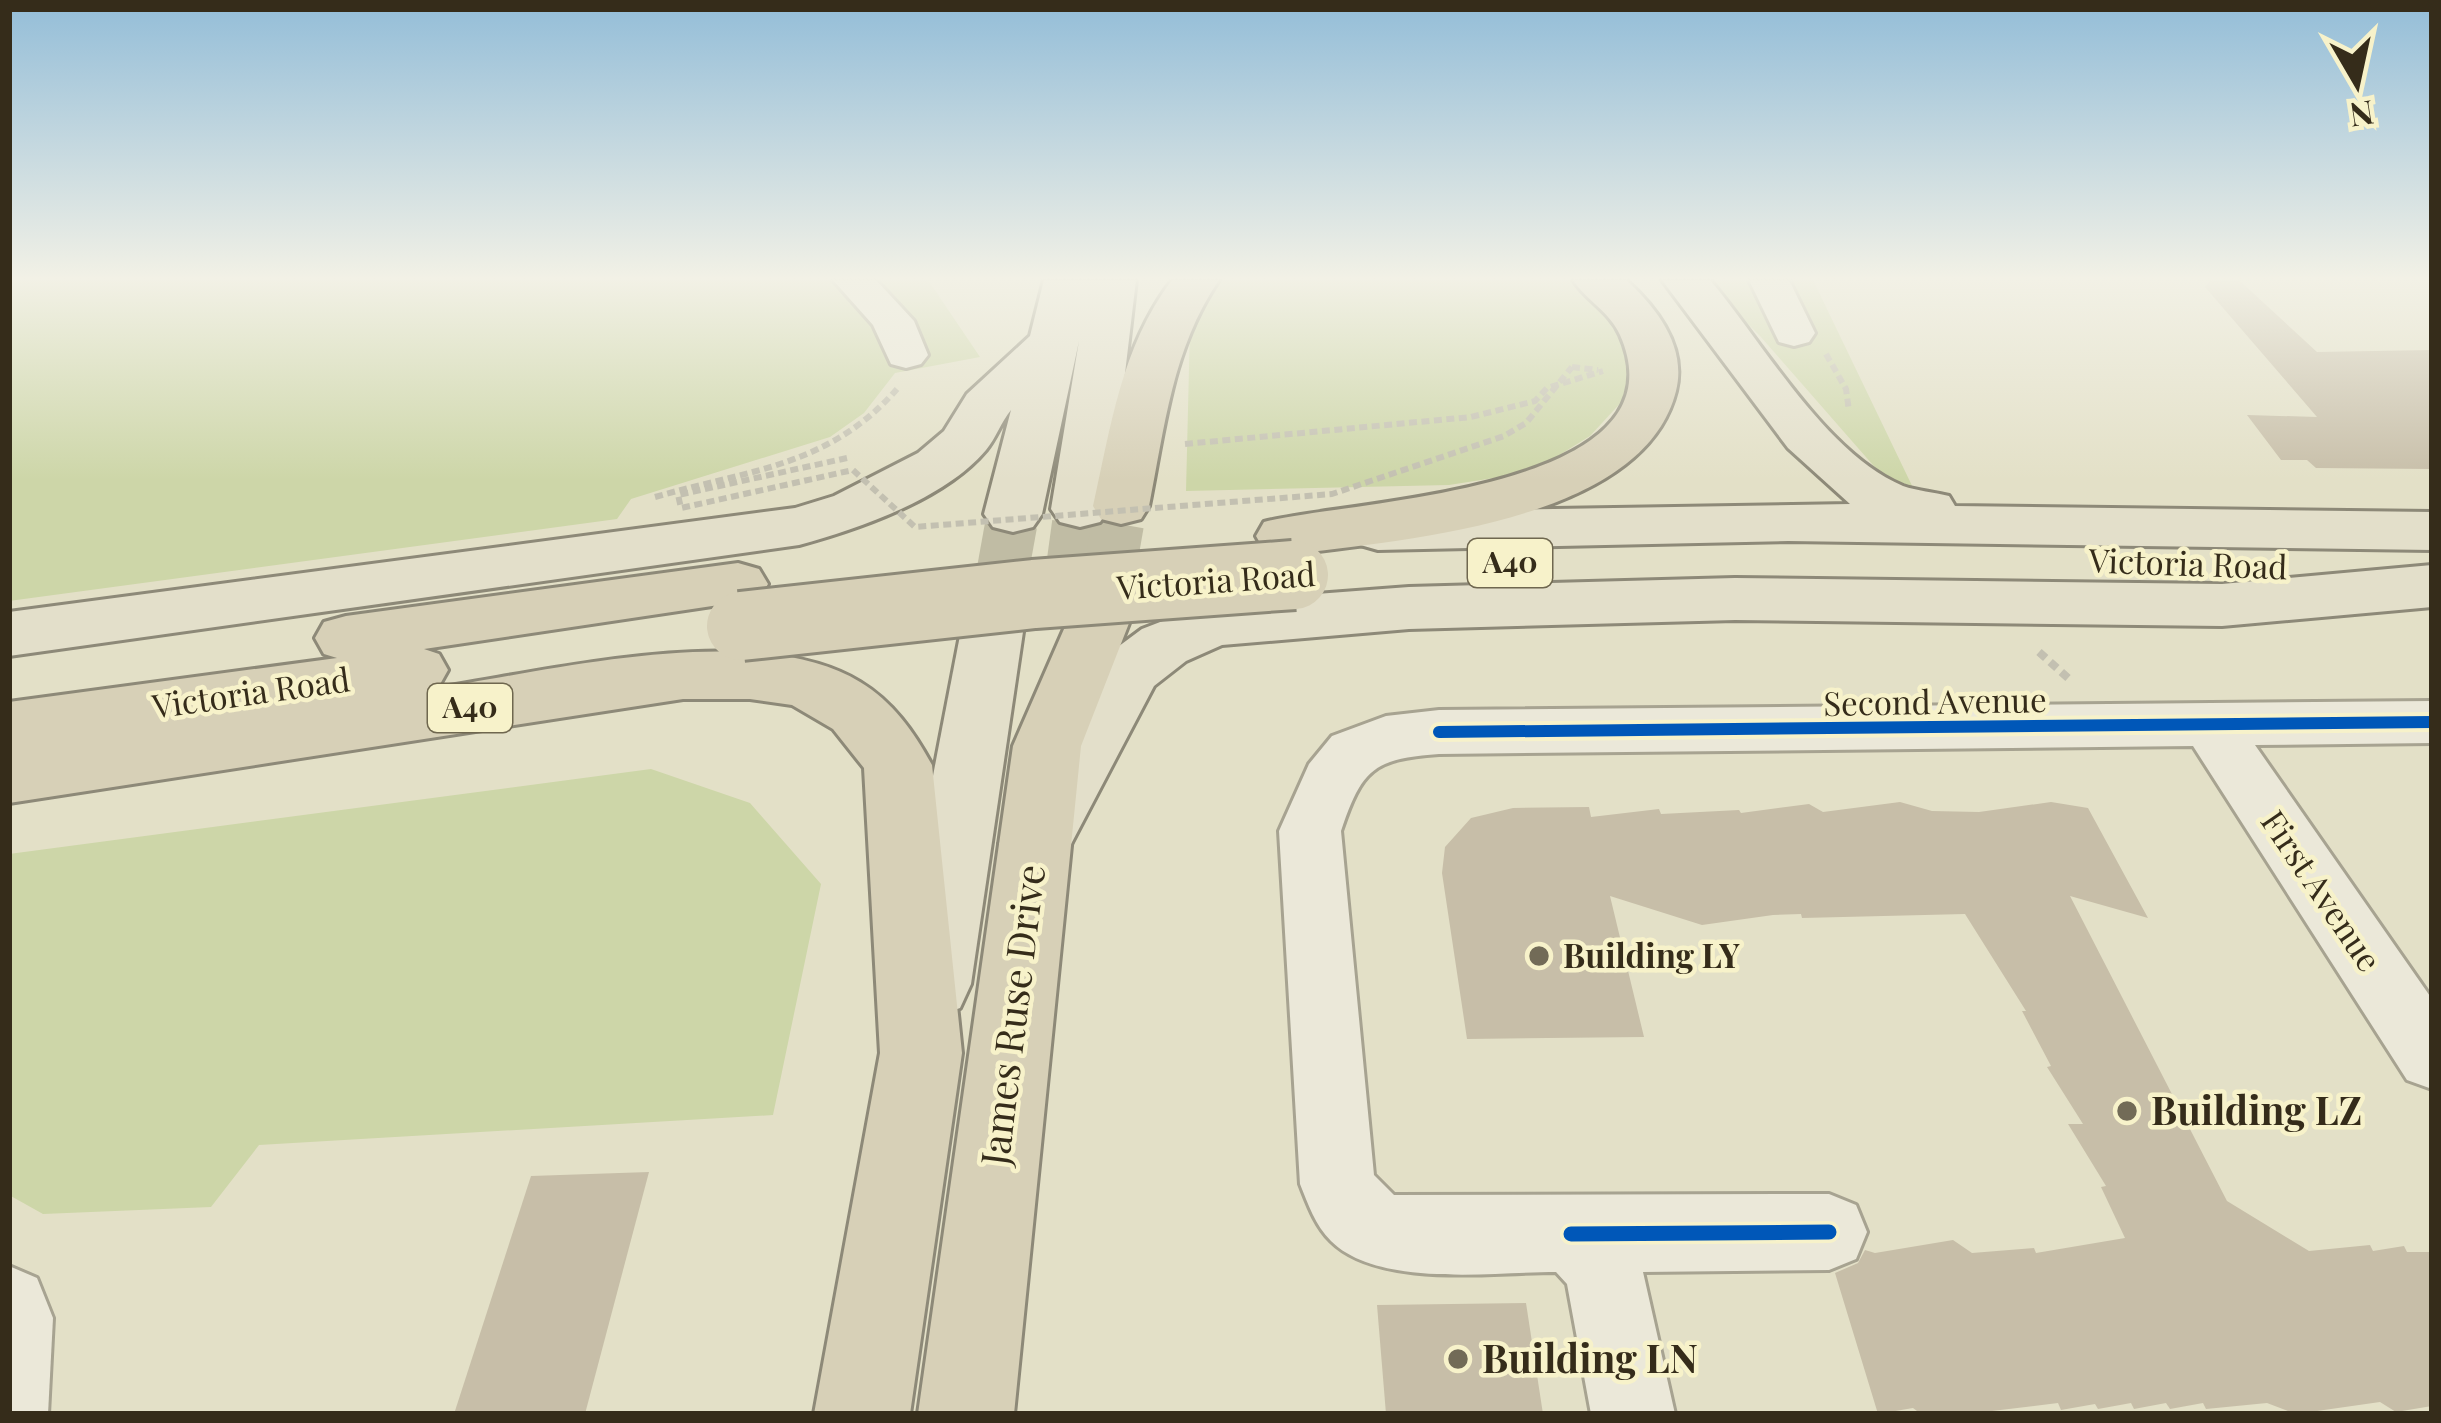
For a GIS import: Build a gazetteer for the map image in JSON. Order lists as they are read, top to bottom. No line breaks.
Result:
{"streets":{"highway":["A40","Victoria Road","James Ruse Drive"],"street":["Second Avenue","First Avenue"]},"crossings":[["A40","Victoria Road"],["Second Avenue","First Avenue"]],"places":["Building LY","Building LZ","Building LN"],"north":"bottom"}
